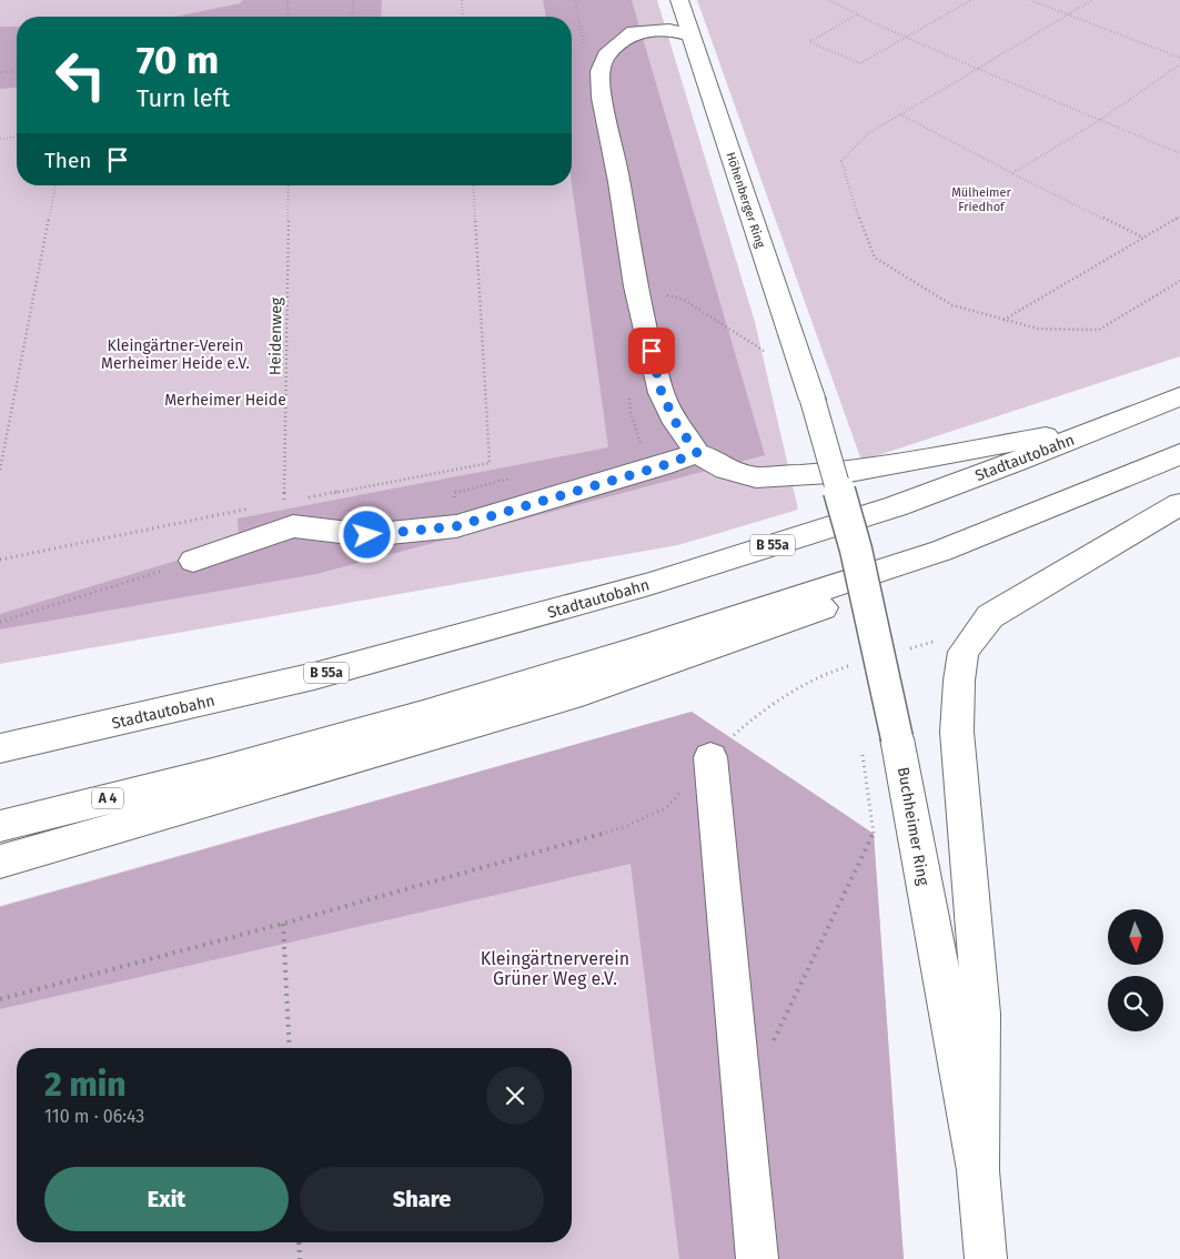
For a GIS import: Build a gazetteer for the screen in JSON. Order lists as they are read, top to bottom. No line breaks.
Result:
{"streets":{"main road":["Höhenberger Ring","Stadtautobahn","B 55a","A 4","Buchheimer Ring"],"path":["Heidenweg"]},"crossings":[["Höhenberger Ring","Buchheimer Ring"]],"parks":["Mülheimer Friedhof","Kleingärtner-Verein Merheimer Heide e.V.","Merheimer Heide","Kleingärtnerverein Grüner Weg e.V."],"north":"bottom","page":{"turn":["70 m","Turn left"],"then":"Then","heading":["2 min","110 m · 06:43"],"buttons":["Exit","Share"]}}
